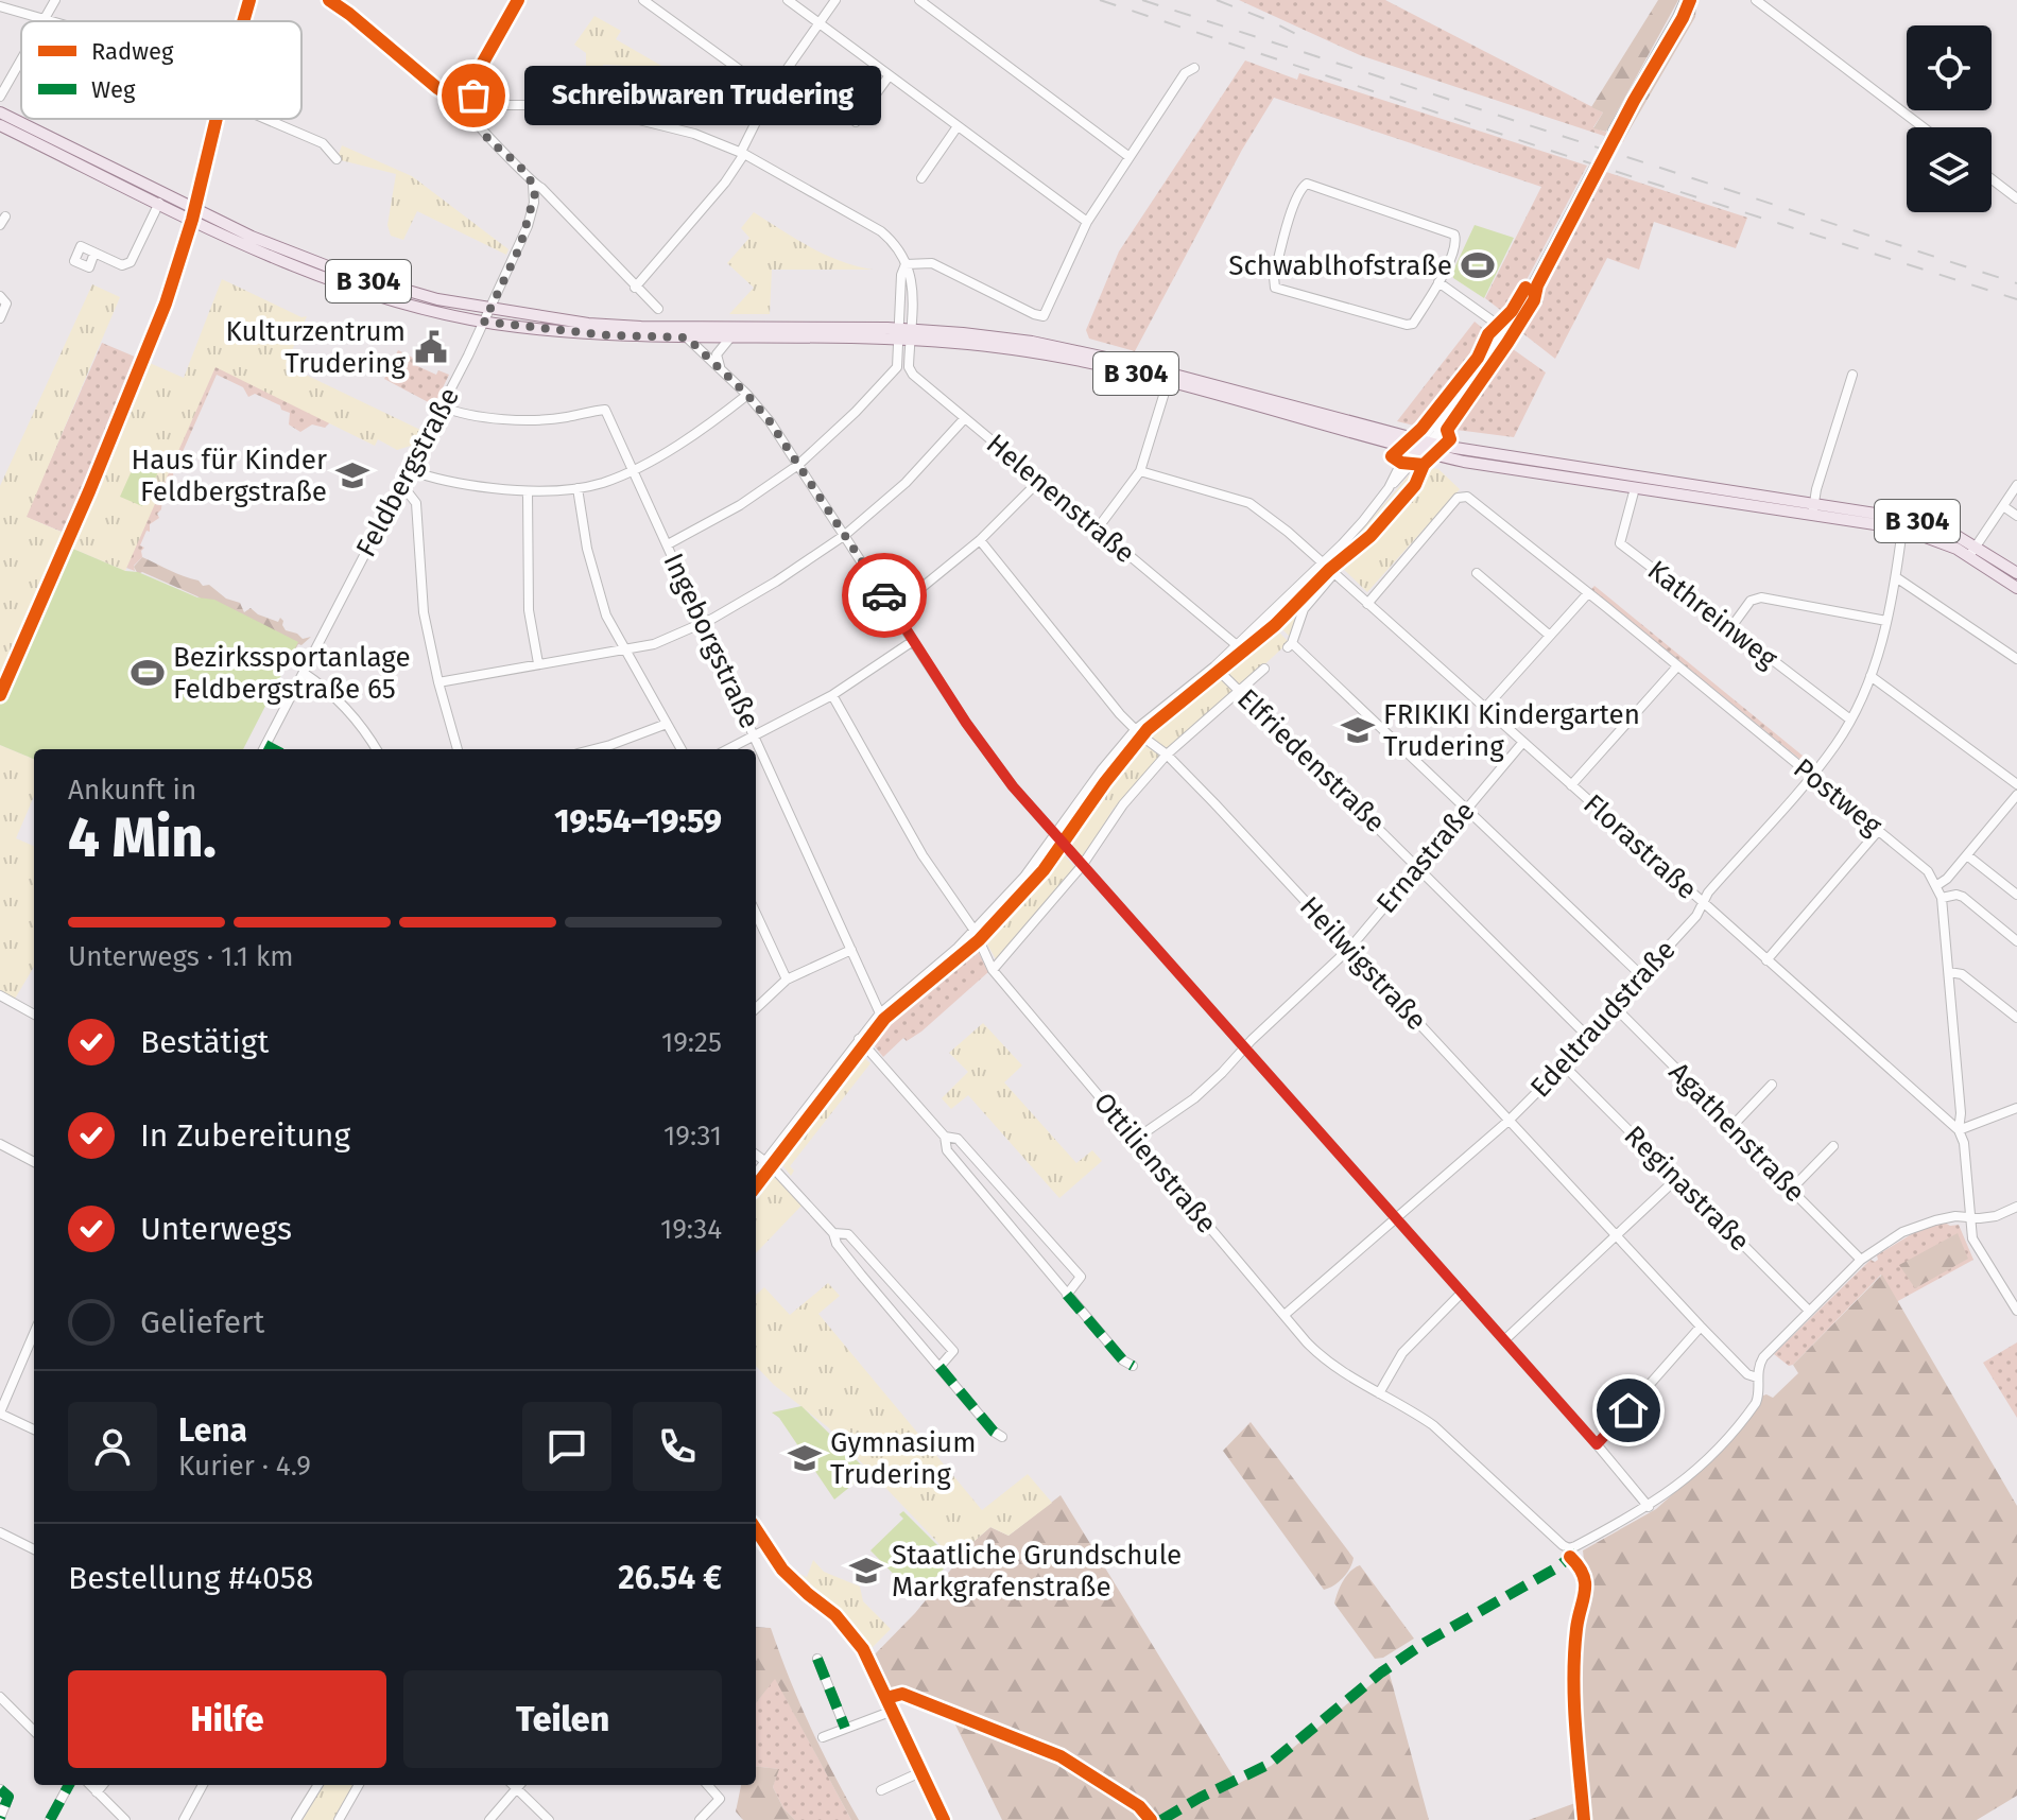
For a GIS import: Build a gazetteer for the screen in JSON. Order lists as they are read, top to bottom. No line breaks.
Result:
{"streets":{"main road":["B 304"],"street":["Feldbergstraße","Helenenstraße","Kathreinweg","Ingeborgstraße","Elfriedenstraße","Postweg","Florastraße","Ernastraße","Heilwigstraße","Edeltraudstraße","Agathenstraße","Ottilienstraße","Reginastraße"]},"crossings":[["B 304","Feldbergstraße"],["B 304","Helenenstraße"],["B 304","Kathreinweg"],["B 304","Edeltraudstraße"],["Feldbergstraße","Ingeborgstraße"],["Kathreinweg","Edeltraudstraße"],["Elfriedenstraße","Ernastraße"],["Elfriedenstraße","Edeltraudstraße"],["Postweg","Florastraße"],["Postweg","Edeltraudstraße"],["Florastraße","Ernastraße"],["Florastraße","Edeltraudstraße"],["Ernastraße","Heilwigstraße"],["Ernastraße","Ottilienstraße"],["Heilwigstraße","Edeltraudstraße"],["Edeltraudstraße","Agathenstraße"],["Edeltraudstraße","Ottilienstraße"],["Edeltraudstraße","Reginastraße"]],"places":{"other":["Schreibwaren Trudering"],"sports":["Schwablhofstraße","Bezirkssportanlage Feldbergstraße 65"],"public building":["Kulturzentrum Trudering"],"school or university":["Haus für Kinder Feldbergstraße","FRIKIKI Kindergarten Trudering","Gymnasium Trudering","Staatliche Grundschule Markgrafenstraße"]},"legend":["Radweg","Weg"],"page":{"bubble":"Schreibwaren Trudering","heading":["4 Min.","Ankunft in","19:54–19:59"],"panel":["Lena","Kurier · 4.9","Bestellung #4058","26.54 €"],"bar":"Unterwegs · 1.1 km","list":[["Bestätigt","19:25"],["In Zubereitung","19:31"],["Unterwegs","19:34"],"Geliefert"],"buttons":["Hilfe","Teilen"]}}
